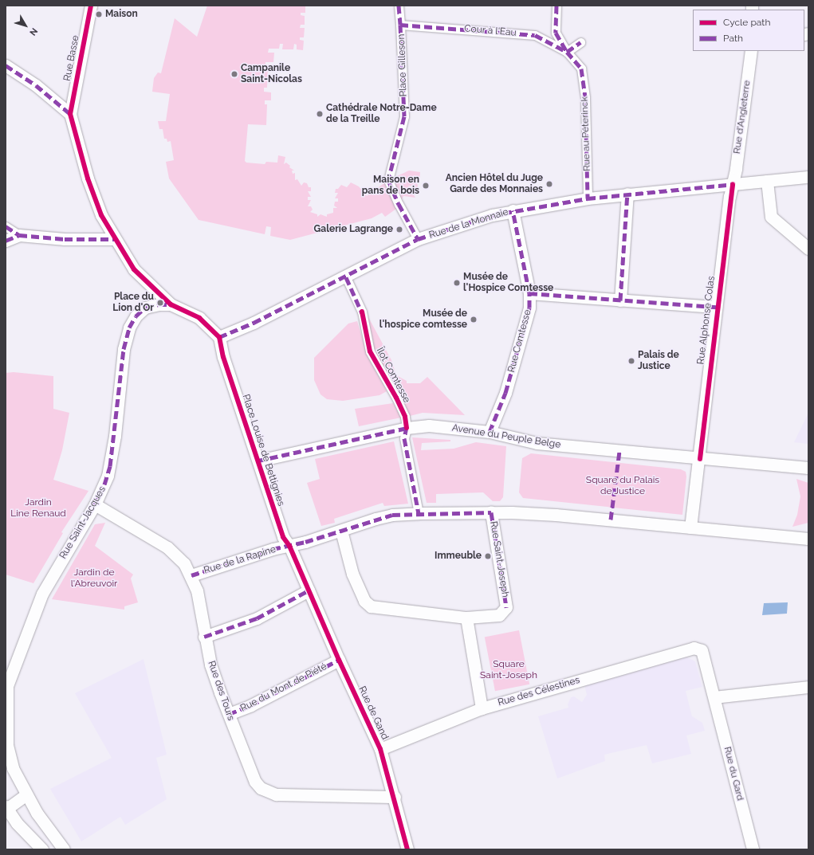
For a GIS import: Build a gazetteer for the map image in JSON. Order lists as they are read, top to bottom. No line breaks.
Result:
{"streets":{"street":["Cour à l'Eau","Rue Basse","Place Gilleson","Rue d'Angleterre","Rue au Péterinck","Rue de la Monnaie","Rue Alphonse Colas","Rue Comtesse","Îlot Comtesse","Avenue du Peuple Belge","Place Louise de Bettignies","Rue Saint-Jacques","Rue Saint-Joseph","Rue de la Rapine","Rue du Mont de Piété","Rue des Tours","Rue des Célestines","Rue de Gand","Rue du Gard"]},"crossings":[["Cour à l'Eau","Place Gilleson"],["Cour à l'Eau","Rue au Péterinck"],["Place Gilleson","Rue de la Monnaie"],["Rue d'Angleterre","Rue de la Monnaie"],["Rue d'Angleterre","Rue Alphonse Colas"],["Rue au Péterinck","Rue de la Monnaie"],["Rue de la Monnaie","Rue Alphonse Colas"],["Rue de la Monnaie","Rue Comtesse"],["Rue de la Monnaie","Îlot Comtesse"],["Rue de la Monnaie","Place Louise de Bettignies"],["Rue Alphonse Colas","Avenue du Peuple Belge"],["Rue Comtesse","Avenue du Peuple Belge"],["Îlot Comtesse","Avenue du Peuple Belge"],["Avenue du Peuple Belge","Place Louise de Bettignies"],["Place Louise de Bettignies","Rue de la Rapine"],["Place Louise de Bettignies","Rue de Gand"],["Rue Saint-Jacques","Rue des Tours"],["Rue de la Rapine","Rue des Tours"],["Rue du Mont de Piété","Rue des Tours"],["Rue du Mont de Piété","Rue de Gand"],["Rue des Tours","Rue de Gand"],["Rue des Célestines","Rue de Gand"],["Rue des Célestines","Rue du Gard"]],"parks":["Square du Palais de Justice","Jardin Line Renaud","Jardin de l'Abreuvoir","Square Saint-Joseph"],"places":["Maison","Campanile Saint-Nicolas","Cathédrale Notre-Dame de la Treille","Ancien Hôtel du Juge Garde des Monnaies","Maison en pans de bois","Galerie Lagrange","Musée de l'Hospice Comtesse","Place du Lion d'Or","Musée de l'hospice comtesse","Palais de Justice","Immeuble"],"legend":["Cycle path","Path"],"north":"bottom right"}
